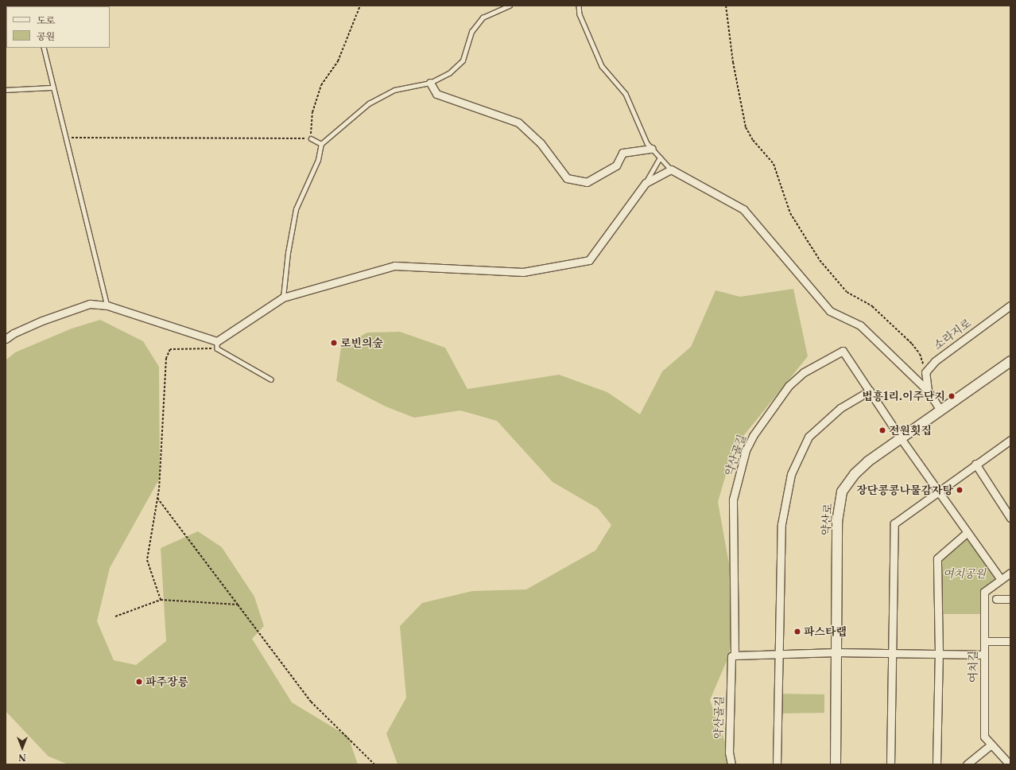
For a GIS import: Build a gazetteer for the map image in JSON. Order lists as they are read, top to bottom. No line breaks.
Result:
{"streets":{"street":["소라지로","약산골길","약산로","여치길"]},"crossings":[["약산골길","약산로"],["약산골길","여치길"]],"parks":["여치공원"],"places":["로빈의숲","법흥1리.이주단지","전원횟집","장단콩콩나물감자탕","파스타랩","파주장릉"],"legend":["도로","공원"],"north":"bottom"}
